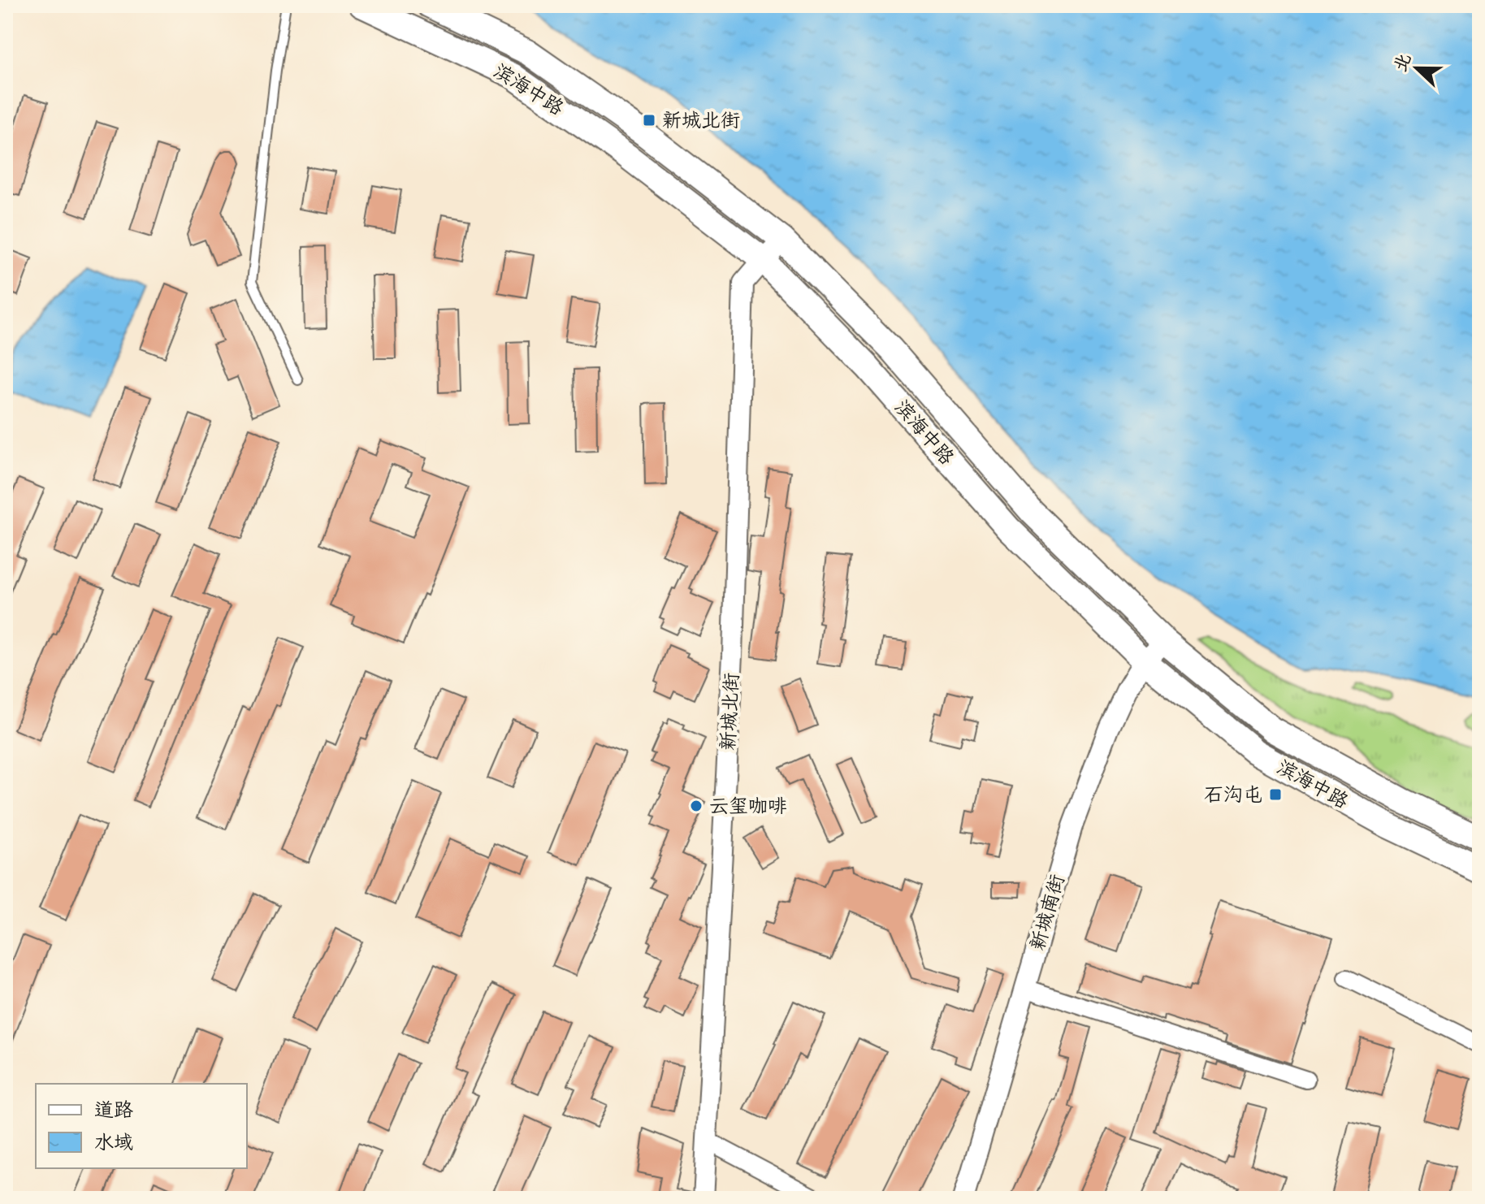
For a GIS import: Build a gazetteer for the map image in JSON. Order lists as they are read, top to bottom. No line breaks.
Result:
{"streets":{"main road":["滨海中路"],"street":["新城北街","新城南街"]},"crossings":[["滨海中路","新城北街"],["滨海中路","新城南街"]],"places":{"transit":["新城北街","石沟屯"],"other":["云玺咖啡"]},"legend":["道路","水域"],"north":"left"}
